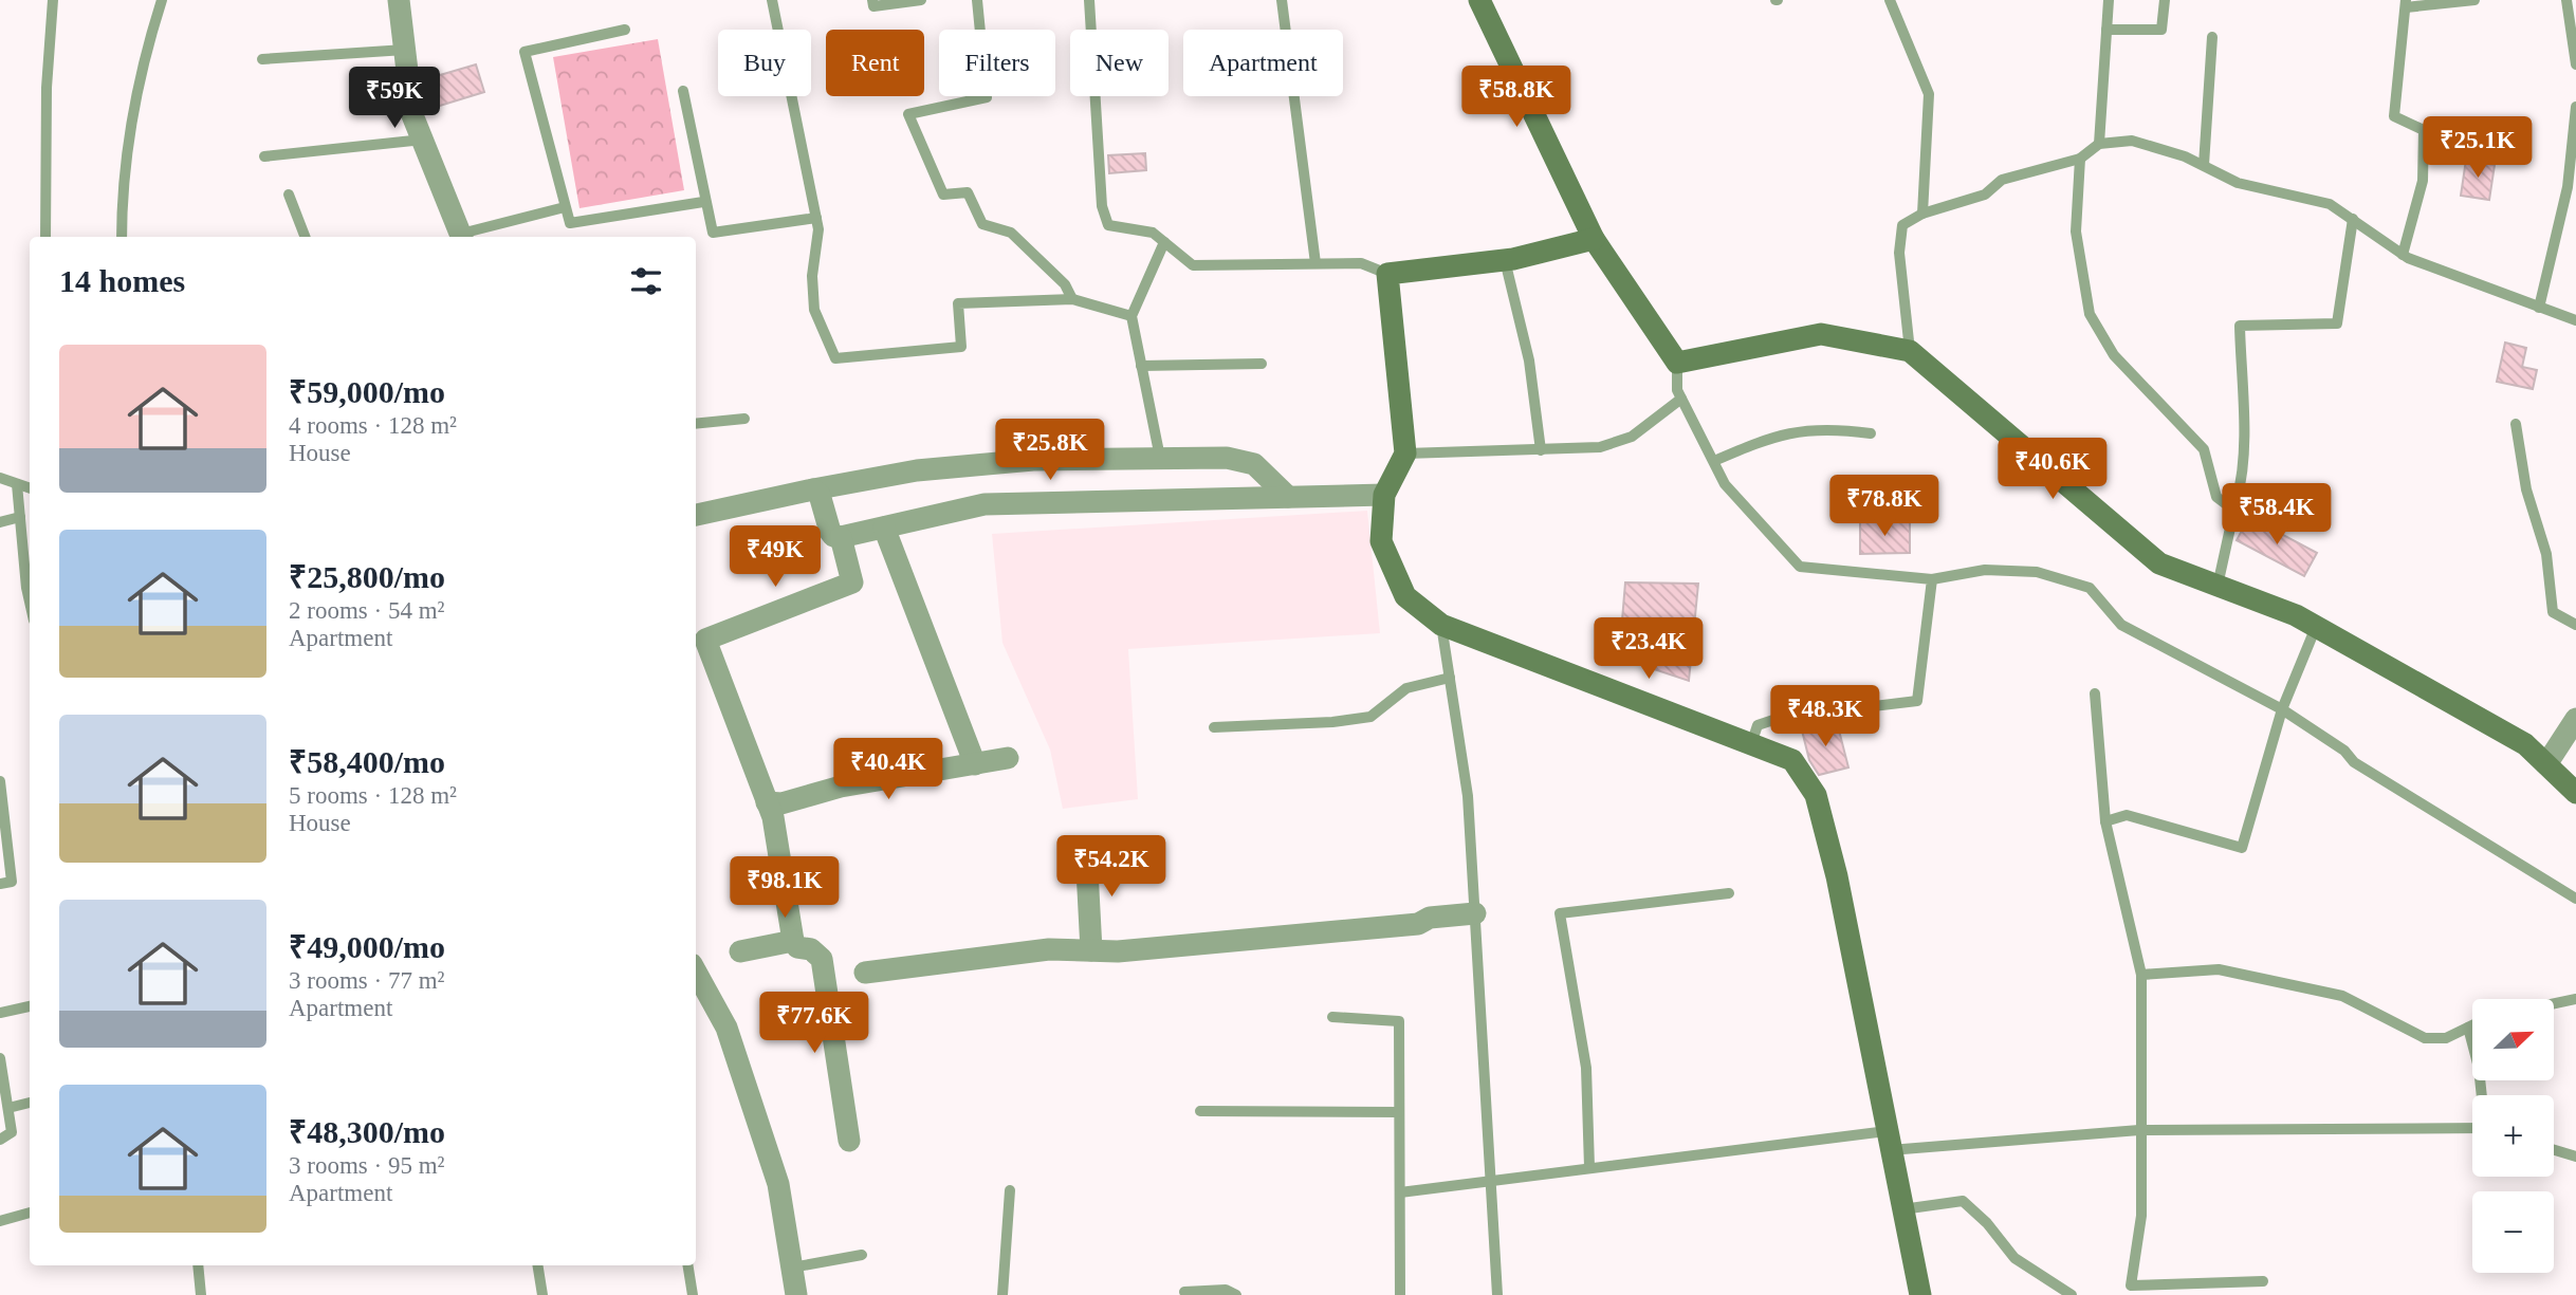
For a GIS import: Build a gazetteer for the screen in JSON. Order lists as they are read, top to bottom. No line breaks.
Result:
{"north":"top right","page":{"chip":["Buy","Rent","Filters","New","Apartment"],"price":["₹58.8K","₹59K","₹25.1K","₹25.8K","₹40.6K","₹78.8K","₹58.4K","₹49K","₹23.4K","₹48.3K","₹40.4K","₹54.2K","₹98.1K","₹77.6K"],"heading":"14 homes","list":[{"name":"₹59,000/mo","note":"4 rooms · 128 m² · House"},{"name":"₹25,800/mo","note":"2 rooms · 54 m² · Apartment"},{"name":"₹58,400/mo","note":"5 rooms · 128 m² · House"},{"name":"₹49,000/mo","note":"3 rooms · 77 m² · Apartment"},{"name":"₹48,300/mo","note":"3 rooms · 95 m² · Apartment"}],"map_buttons":["+","−"]}}
